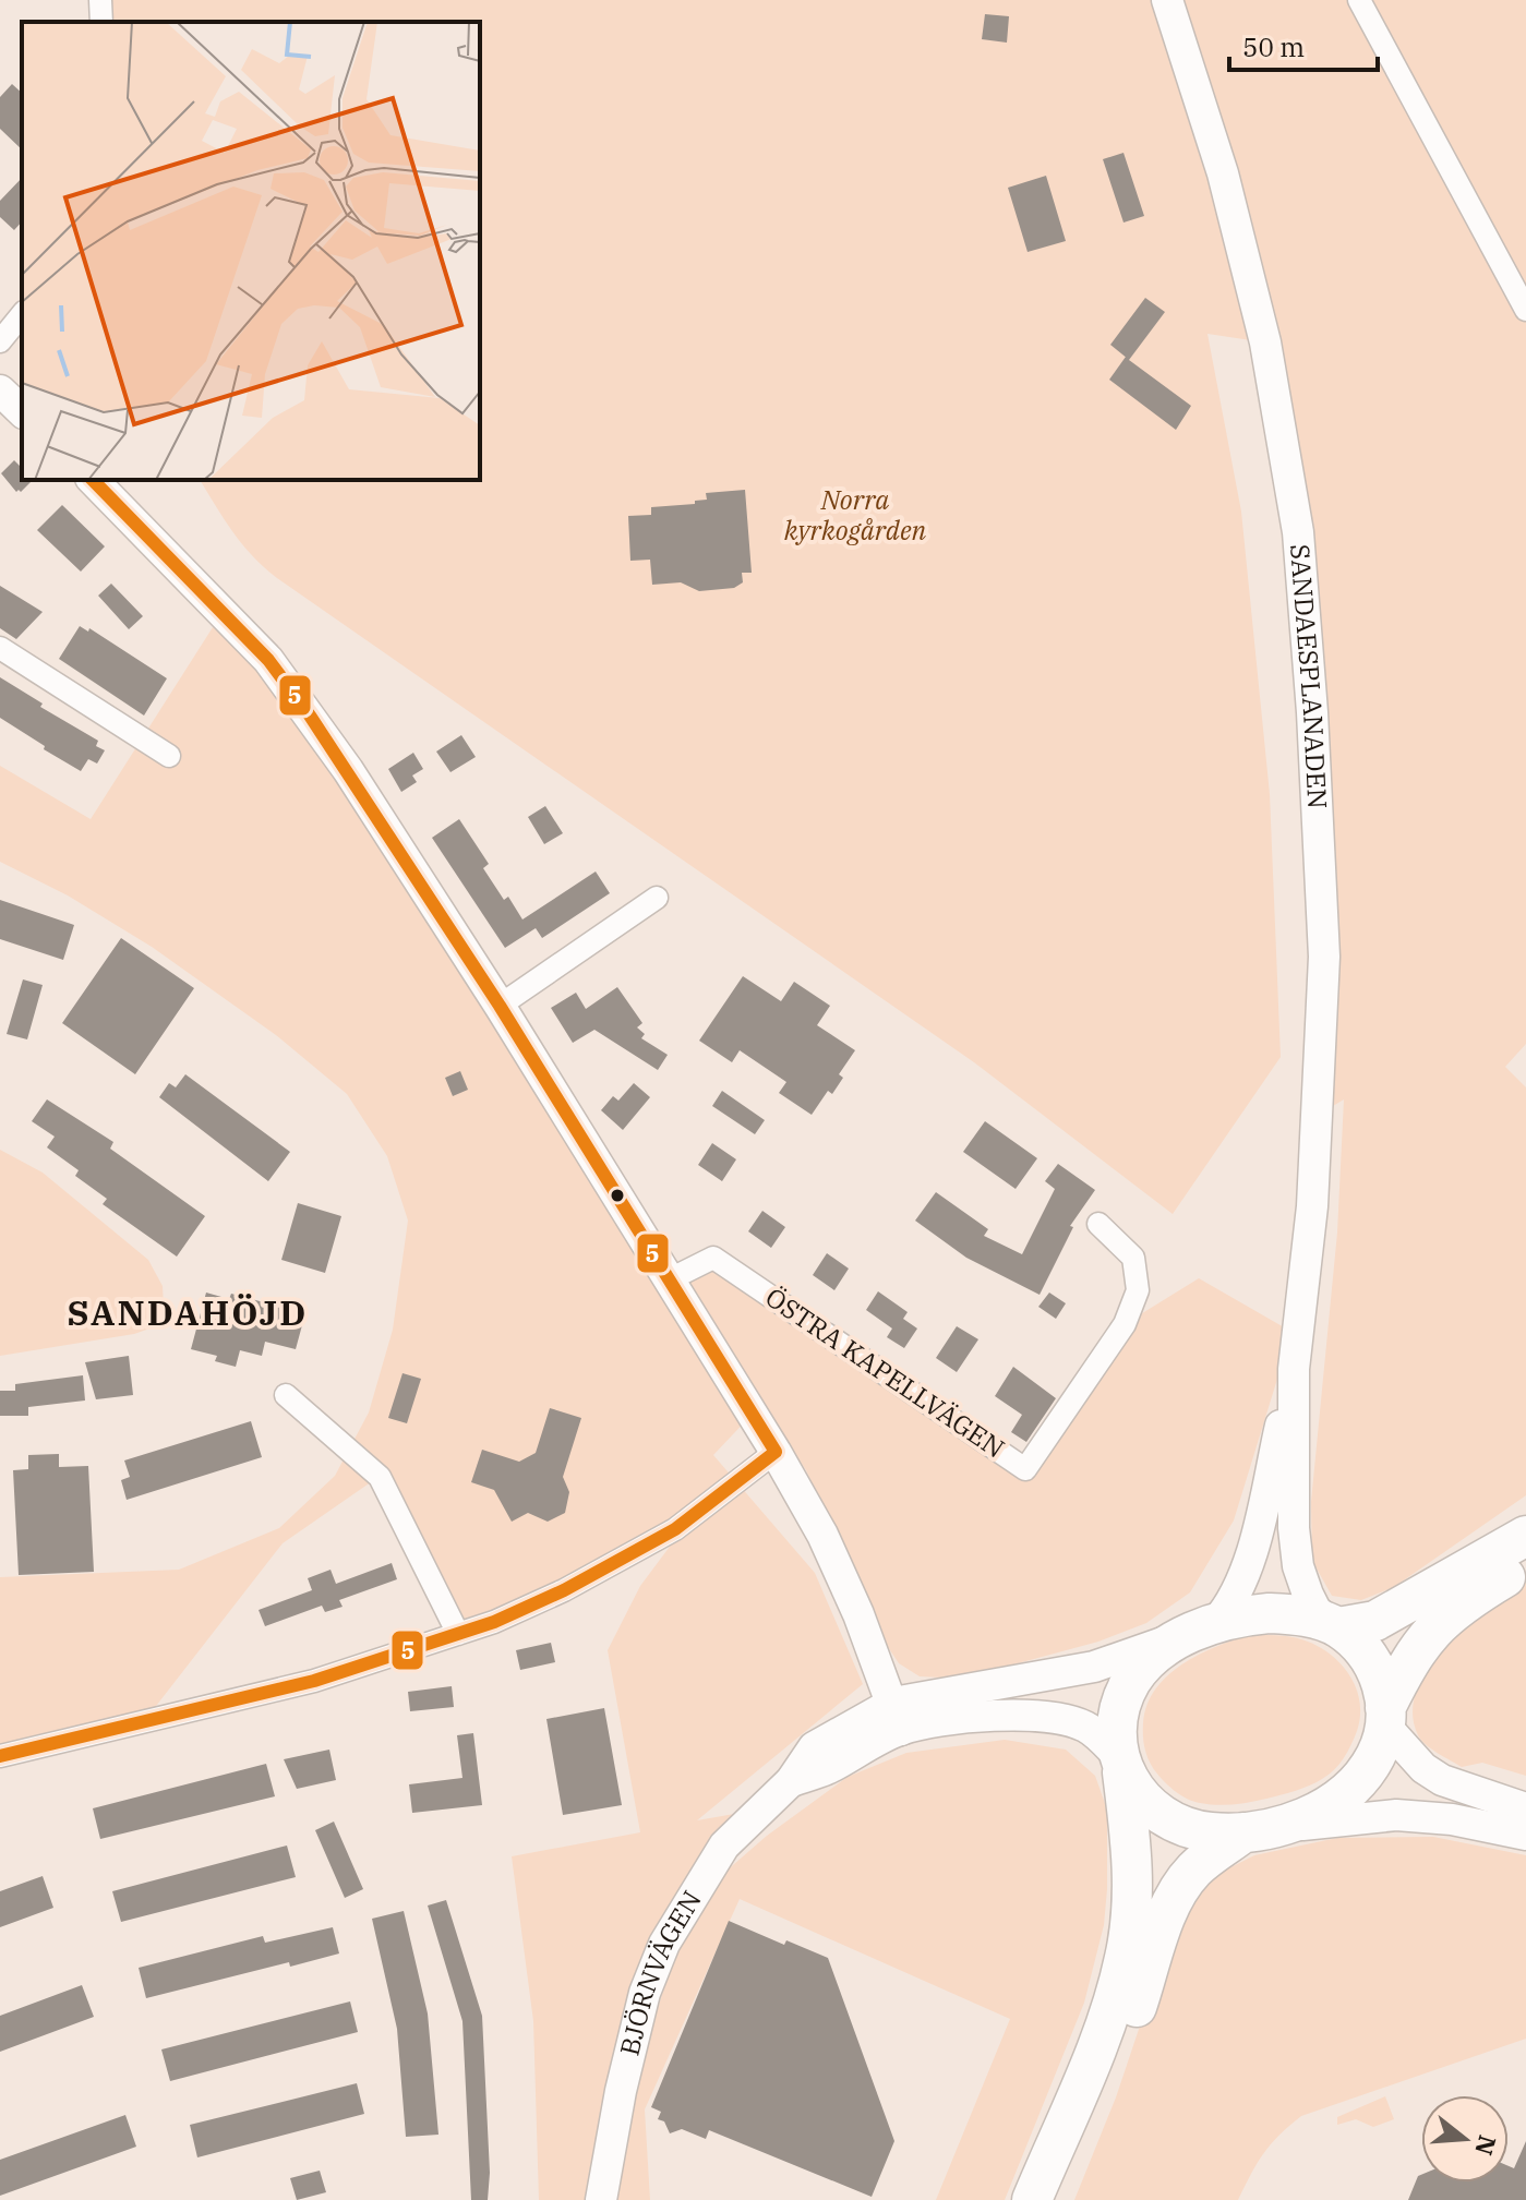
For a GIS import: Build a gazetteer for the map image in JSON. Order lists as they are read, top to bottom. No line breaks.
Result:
{"streets":{"street":["SANDAESPLANADEN","ÖSTRA KAPELLVÄGEN","BJÖRNVÄGEN"]},"crossings":[["SANDAESPLANADEN","BJÖRNVÄGEN"]],"districts":["SANDAHÖJD"],"parks":["Norra kyrkogården"],"lines":["transit line 5"],"scale_bar":"50 m","north":"right"}
